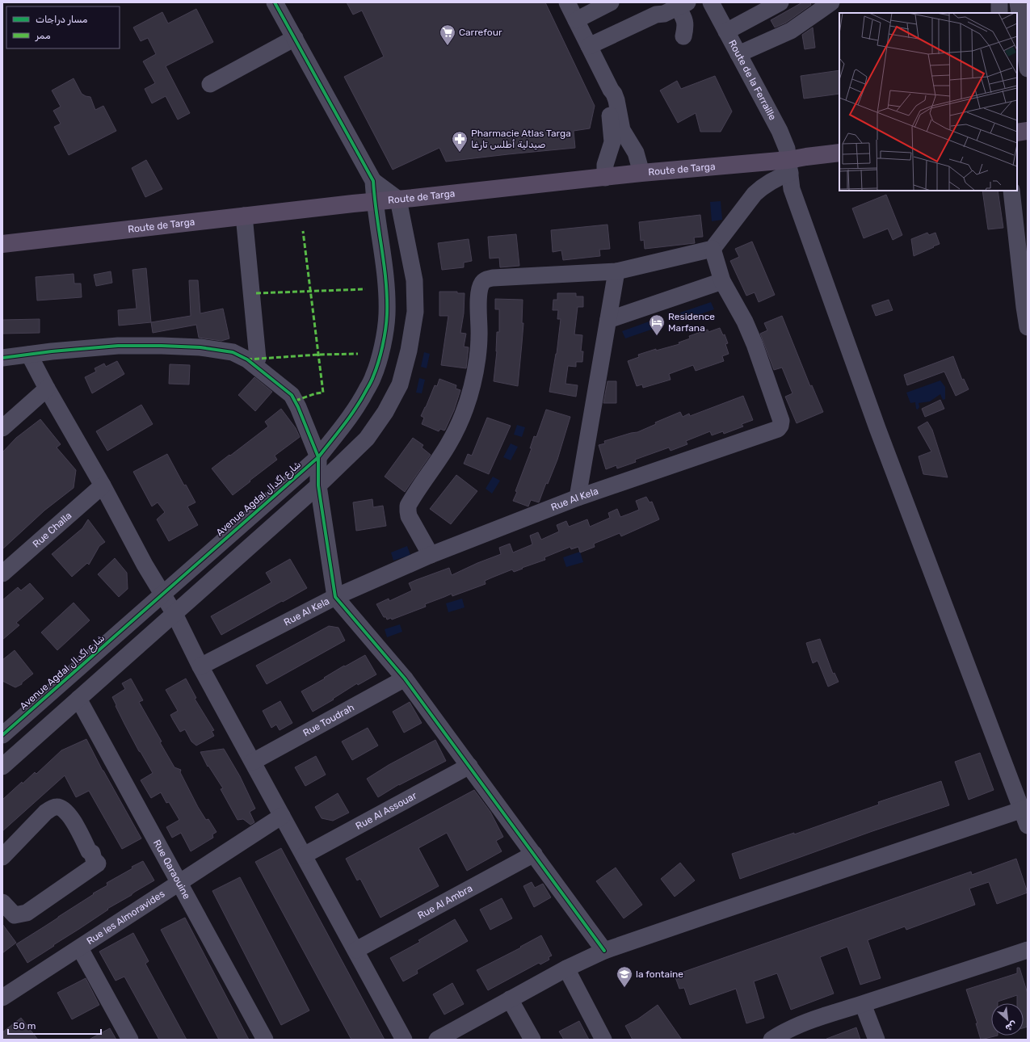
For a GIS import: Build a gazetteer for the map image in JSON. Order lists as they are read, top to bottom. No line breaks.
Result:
{"streets":{"main road":["Route de Targa"],"street":["Route de la Ferraille","Avenue Agdal شارع اگدال","Rue Al Kela","Rue Challa","Rue Toudrah","Rue Al Assouar","Rue Qaraouine","Rue Al Ambra","Rue les Almoravides"]},"crossings":[["Route de la Ferraille","Route de Targa"],["Route de Targa","Avenue Agdal شارع اگدال"],["Rue Qaraouine","Rue les Almoravides"]],"places":{"supermarket":["Carrefour"],"pharmacy":["Pharmacie Atlas Targa صيدلية أطلس تارغا"],"hotel":["Residence Marfana"],"school or university":["la fontaine"]},"legend":["مسار دراجات","ممر"],"scale_bar":"50 m","north":"bottom right"}
